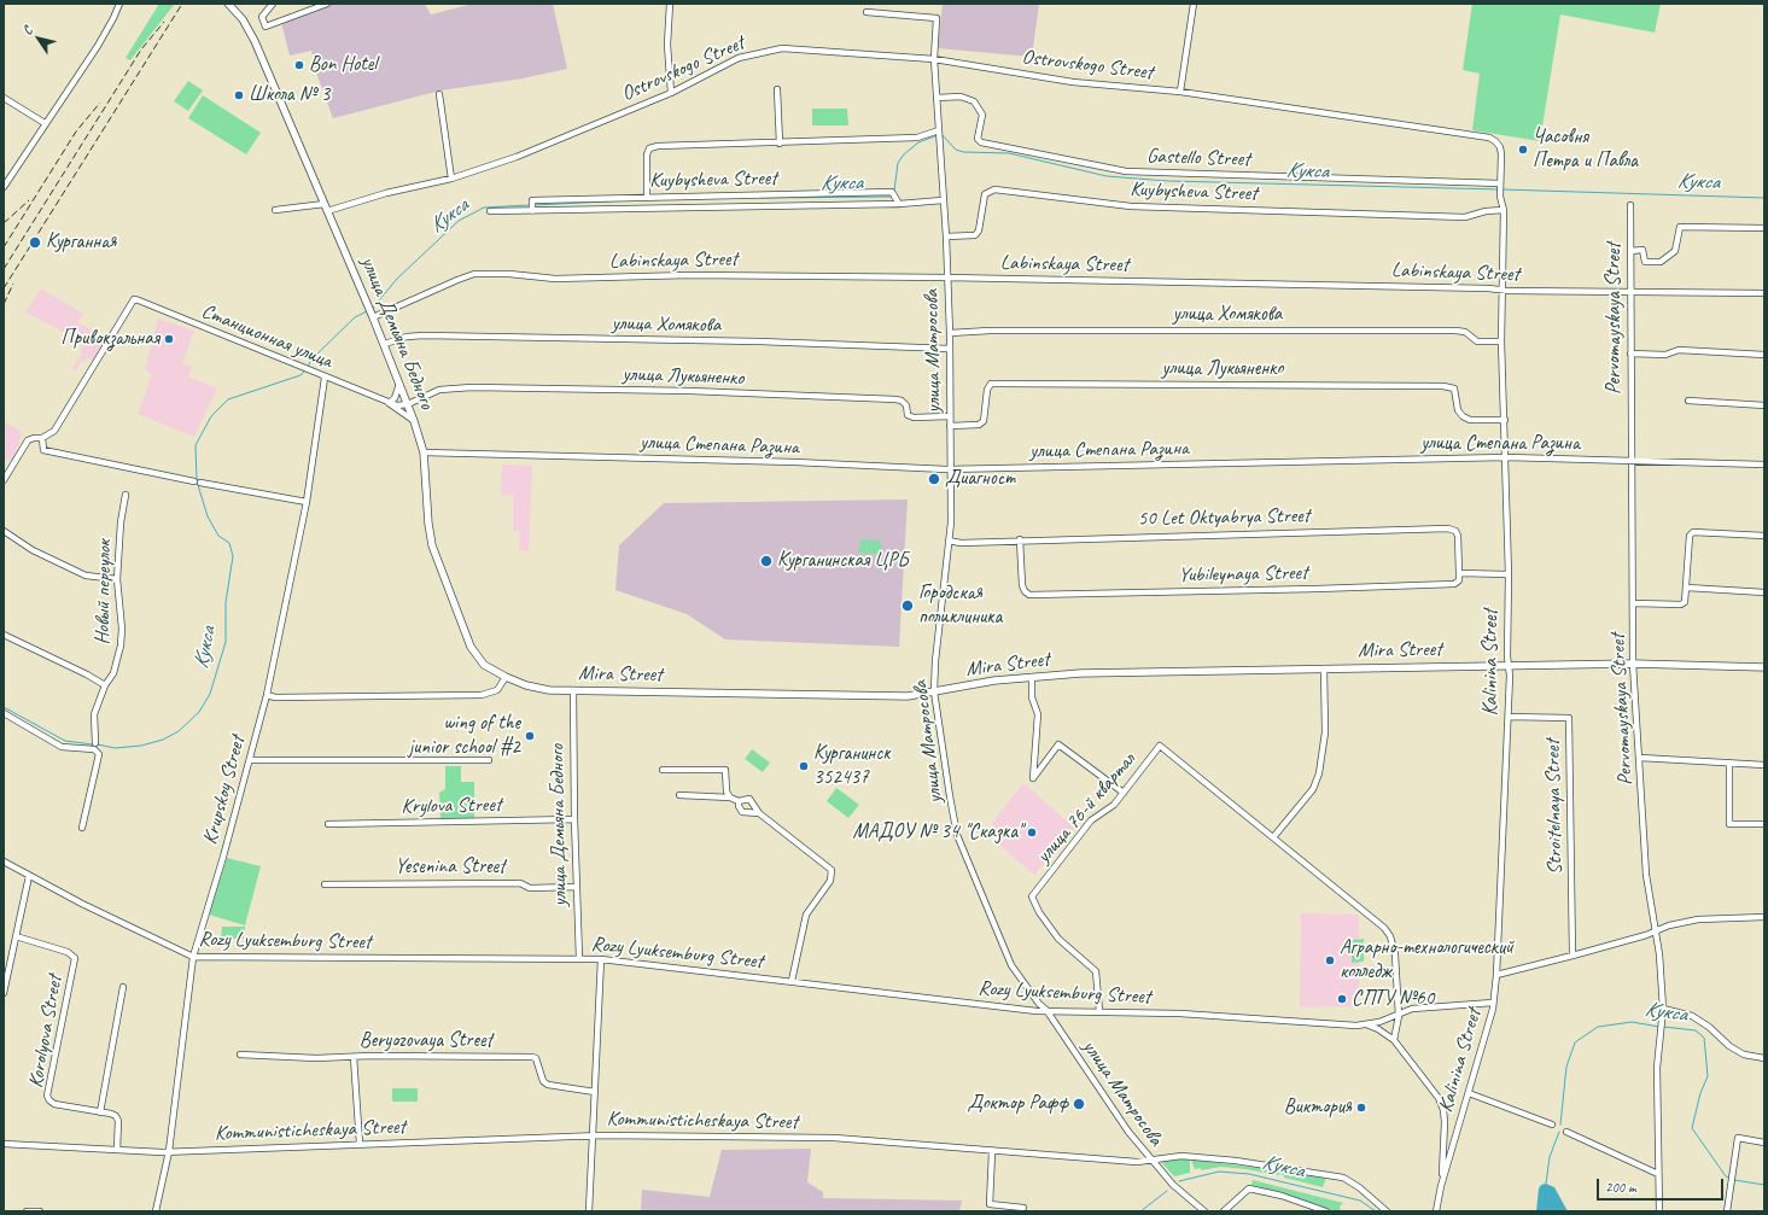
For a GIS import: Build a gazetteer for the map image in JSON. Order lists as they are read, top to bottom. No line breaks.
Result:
{"streets":{"main road":["улица Демьяна Бедного","Mira Street"],"street":["Ostrovskogo Street","Gastello Street","Kuybysheva Street","Labinskaya Street","улица Хомякова","Pervomayskaya Street","Станционная улица","улица Матросова","улица Лукьяненко","улица Степана Разина","50 Let Oktyabrya Street","Yubileynaya Street","Новый переулок","Kalinina Street","Krupskoy Street","Krylova Street","Stroitelnaya Street","улица 76-й квартал","Yesenina Street","Rozy Lyuksemburg Street","Korolyova Street","Beryozovaya Street","Kommunisticheskaya Street"]},"crossings":[["Ostrovskogo Street","улица Демьяна Бедного"],["Ostrovskogo Street","улица Матросова"],["Ostrovskogo Street","Kalinina Street"],["Gastello Street","улица Матросова"],["Gastello Street","Kalinina Street"],["Kuybysheva Street","улица Матросова"],["Kuybysheva Street","Kalinina Street"],["Labinskaya Street","Pervomayskaya Street"],["Labinskaya Street","улица Демьяна Бедного"],["Labinskaya Street","улица Матросова"],["Labinskaya Street","Kalinina Street"],["улица Хомякова","улица Демьяна Бедного"],["улица Хомякова","улица Матросова"],["улица Хомякова","Kalinina Street"],["Pervomayskaya Street","улица Степана Разина"],["Pervomayskaya Street","Mira Street"],["улица Демьяна Бедного","Станционная улица"],["улица Демьяна Бедного","улица Лукьяненко"],["улица Демьяна Бедного","улица Степана Разина"],["улица Демьяна Бедного","Mira Street"],["улица Демьяна Бедного","Krylova Street"],["улица Демьяна Бедного","Yesenina Street"],["улица Демьяна Бедного","Rozy Lyuksemburg Street"],["Станционная улица","улица Лукьяненко"],["Станционная улица","Krupskoy Street"],["улица Матросова","улица Лукьяненко"],["улица Матросова","улица Степана Разина"],["улица Матросова","50 Let Oktyabrya Street"],["улица Матросова","Mira Street"],["улица Матросова","Rozy Lyuksemburg Street"],["улица Матросова","Kommunisticheskaya Street"],["улица Лукьяненко","Kalinina Street"],["улица Степана Разина","Kalinina Street"],["50 Let Oktyabrya Street","Yubileynaya Street"],["Mira Street","Kalinina Street"],["Kalinina Street","Stroitelnaya Street"],["Kalinina Street","Rozy Lyuksemburg Street"],["Krupskoy Street","Rozy Lyuksemburg Street"],["Krupskoy Street","Kommunisticheskaya Street"],["улица 76-й квартал","Rozy Lyuksemburg Street"],["Korolyova Street","Kommunisticheskaya Street"]],"water":["Кукса"],"places":["Bon Hotel","Школа № 3","Часовня Петра и Павла","Курганная","Привокзальная","Диагност","Курганинская ЦРБ","Городская поликлиника","wing of the junior school #2","Курганинск 352437","МАДОУ № 34 \"Сказка\"","Аграрно-технологический колледж","СПТУ №60","Доктор Рафф","Виктория"],"scale_bar":"200 m","north":"top left"}
